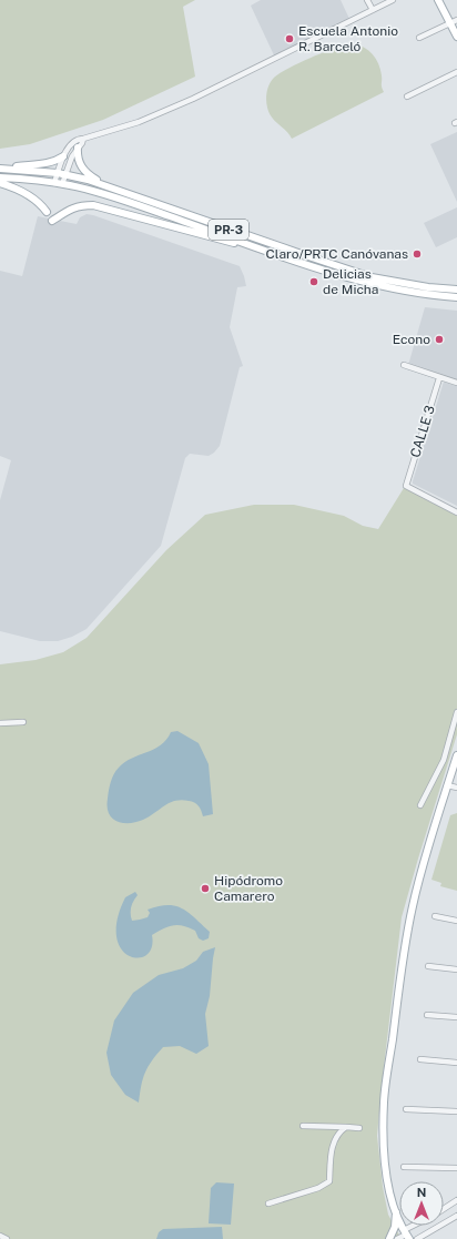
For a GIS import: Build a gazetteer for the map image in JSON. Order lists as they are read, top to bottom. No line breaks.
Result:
{"streets":{"main road":["PR-3"],"street":["CALLE 3"]},"places":["Escuela Antonio R. Barceló","Claro/PRTC Canóvanas","Delicias de Micha","Econo","Hipódromo Camarero"],"north":"top"}
